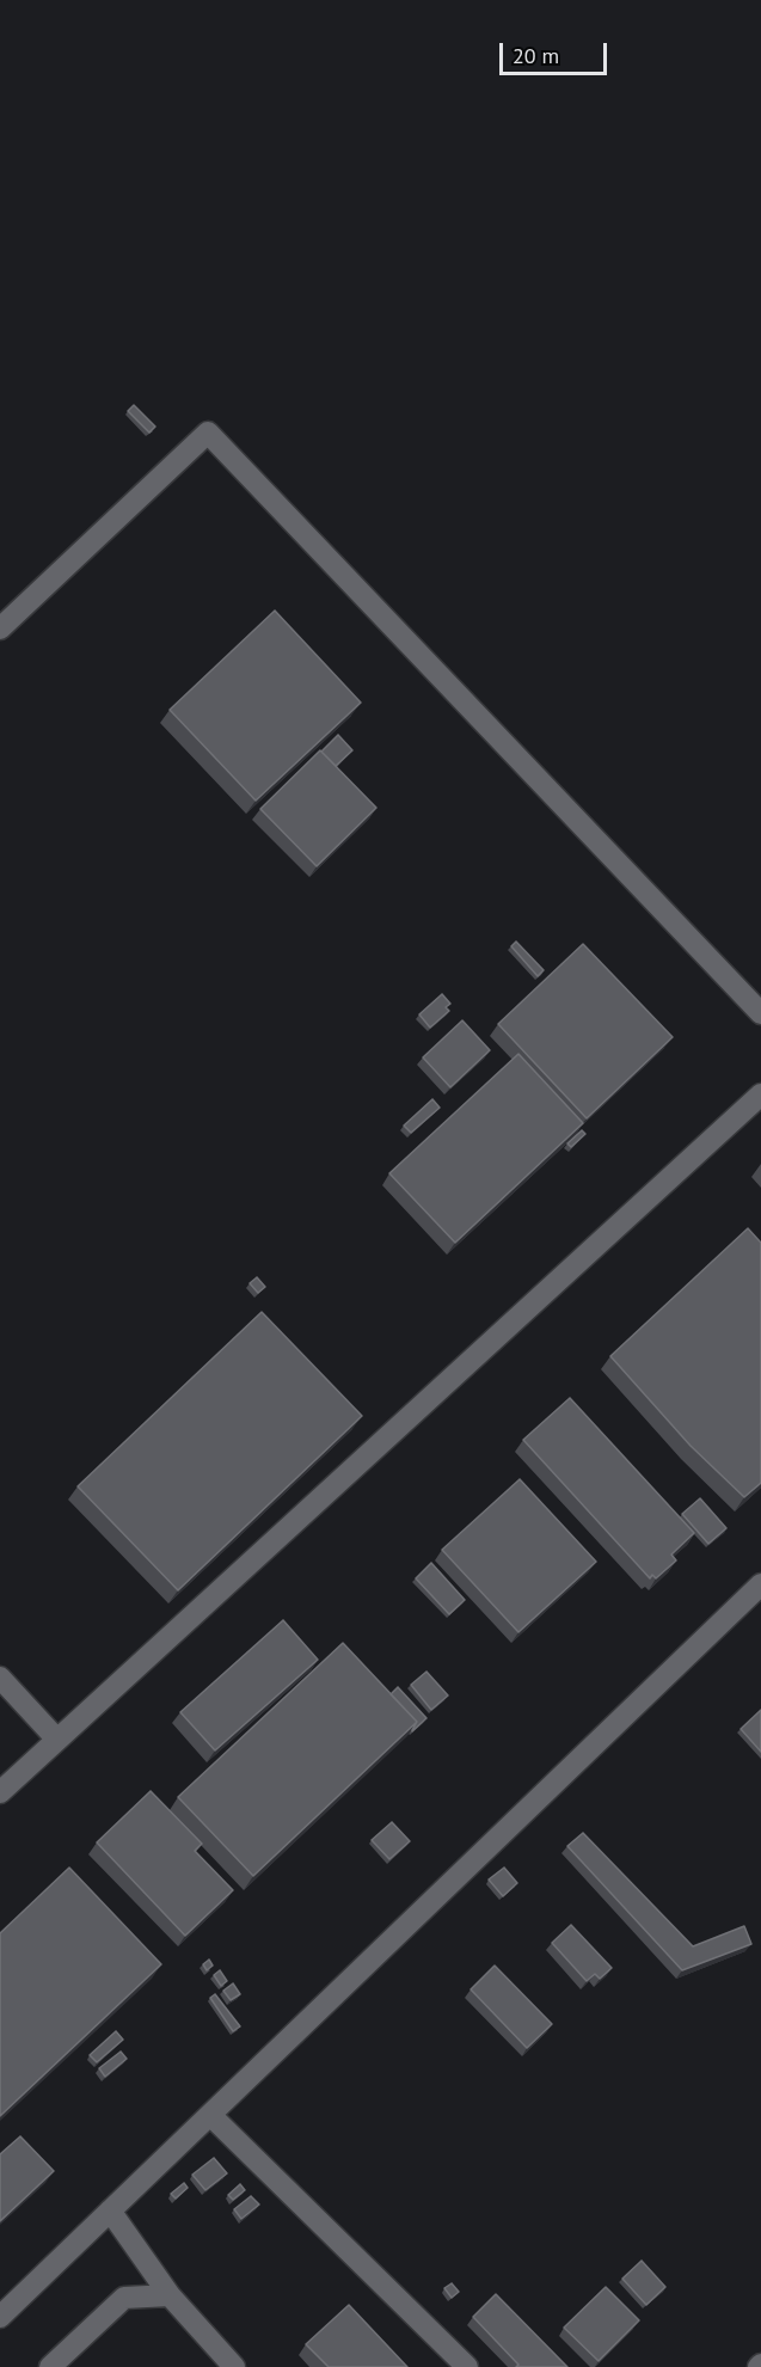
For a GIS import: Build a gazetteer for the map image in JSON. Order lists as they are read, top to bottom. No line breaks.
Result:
{"scale_bar":"20 m"}
